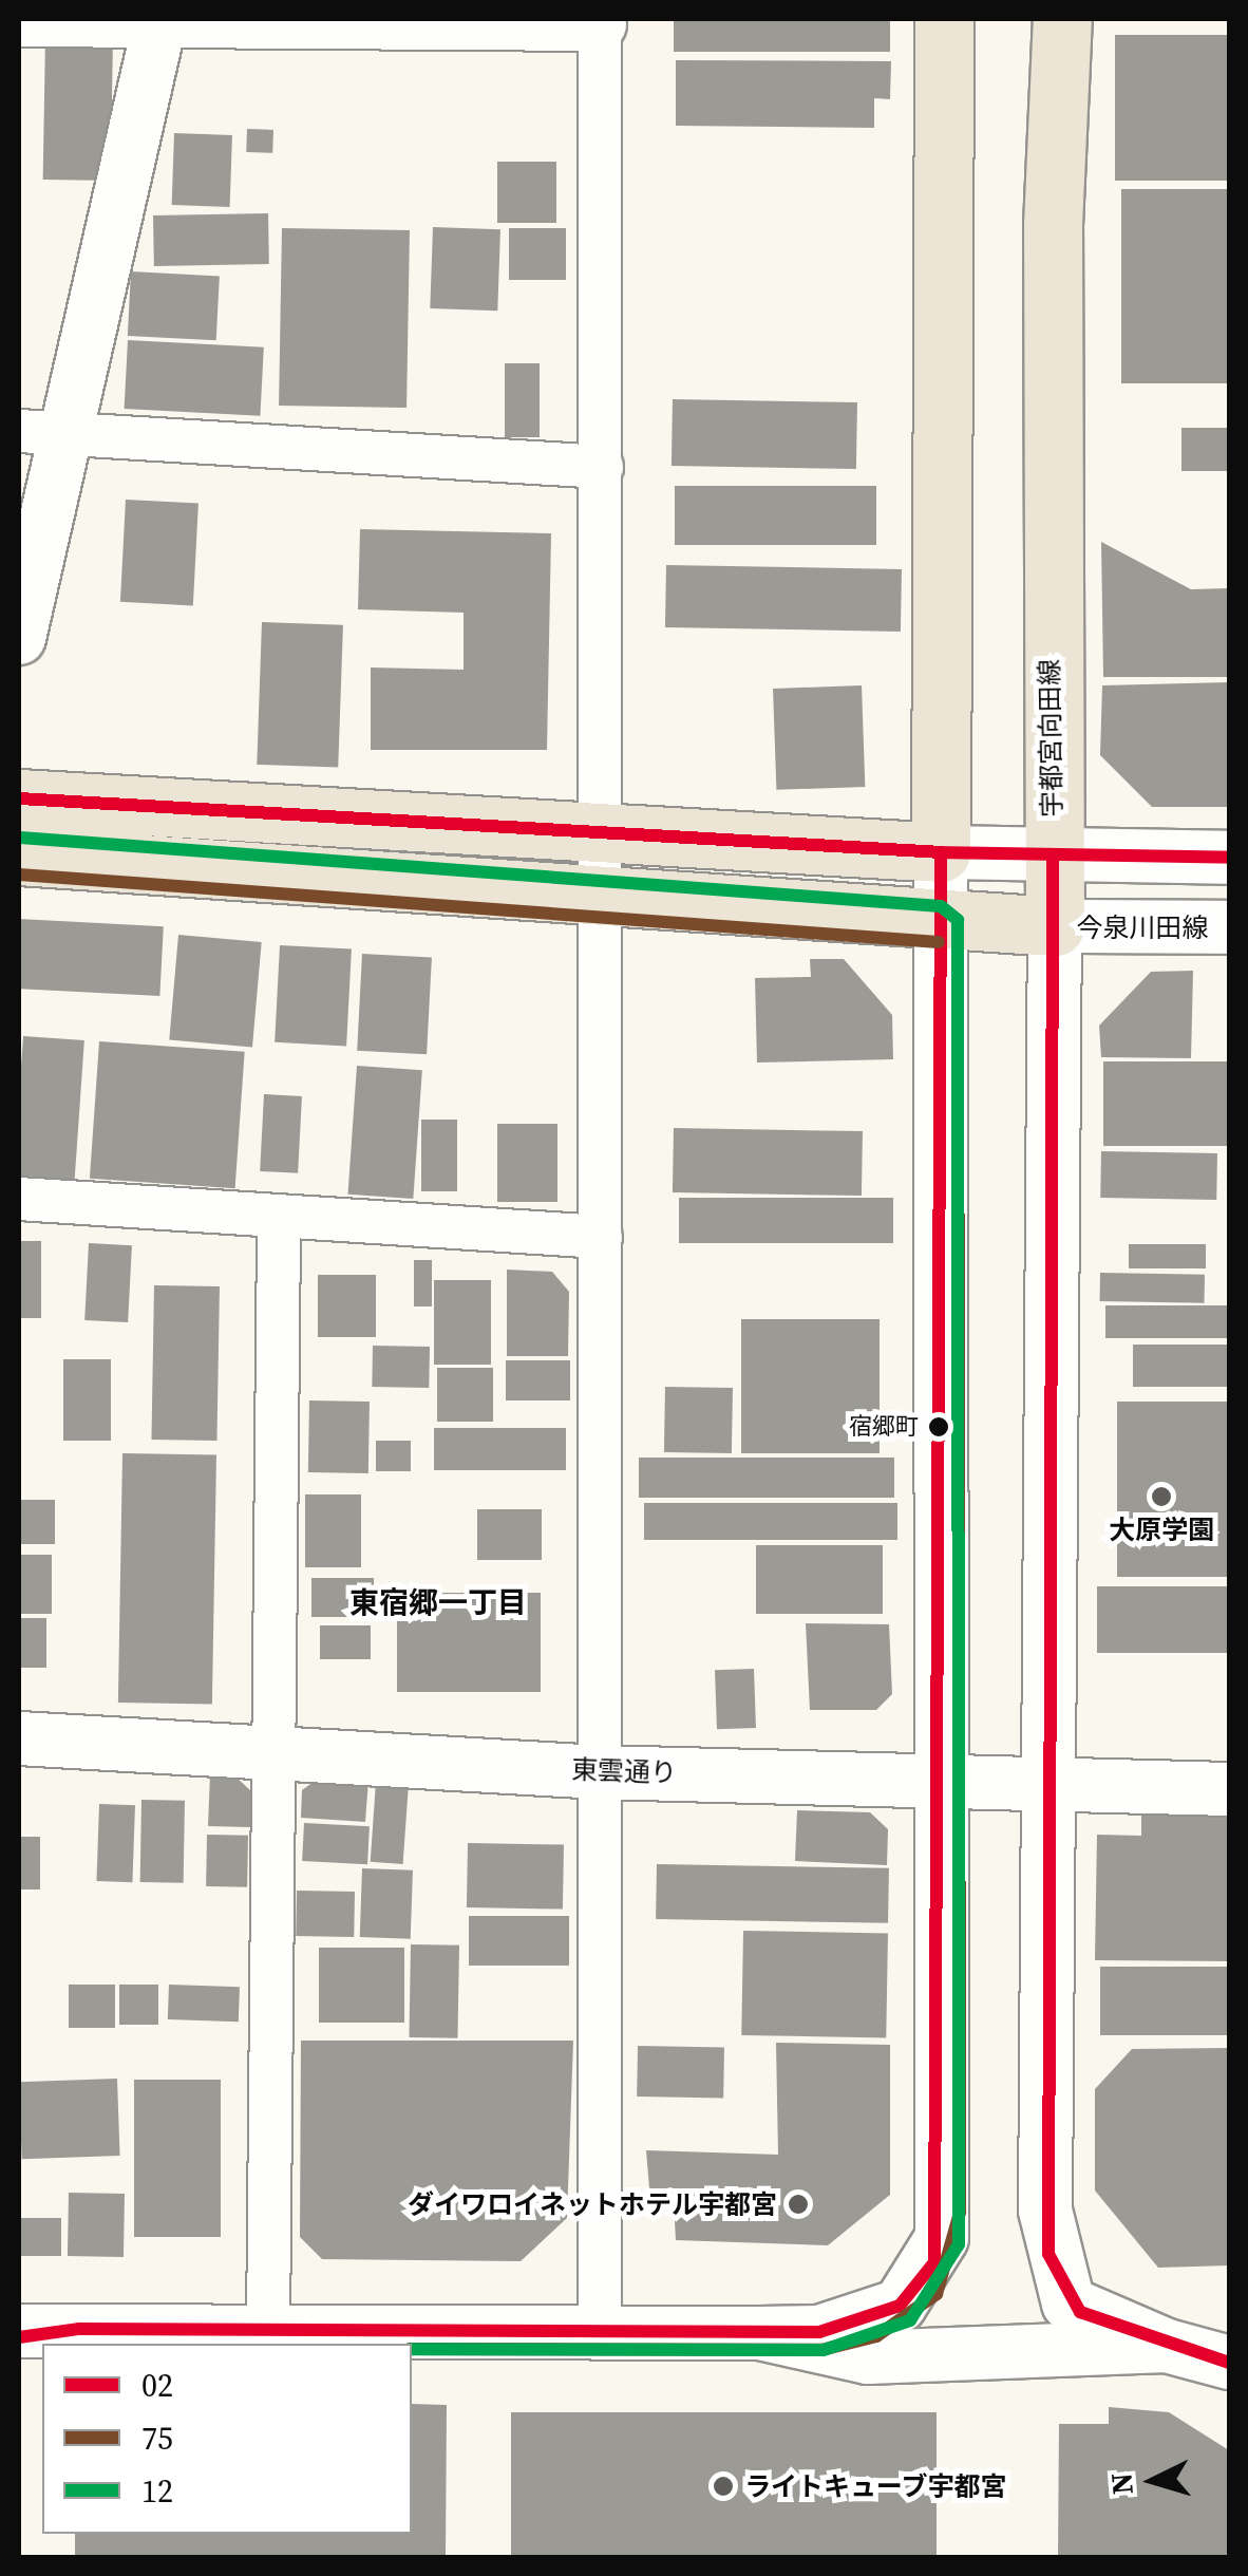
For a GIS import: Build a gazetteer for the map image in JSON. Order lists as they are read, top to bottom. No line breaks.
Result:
{"streets":{"main road":["宇都宮向田線"],"street":["今泉川田線","東雲通り"]},"crossings":[["宇都宮向田線","今泉川田線"]],"districts":["東宿郷一丁目"],"places":["宿郷町","大原学園","ダイワロイネットホテル宇都宮","ライトキューブ宇都宮"],"lines":["transit line 02","transit line 12","transit line 75"],"legend":["02","75","12"],"north":"left"}
